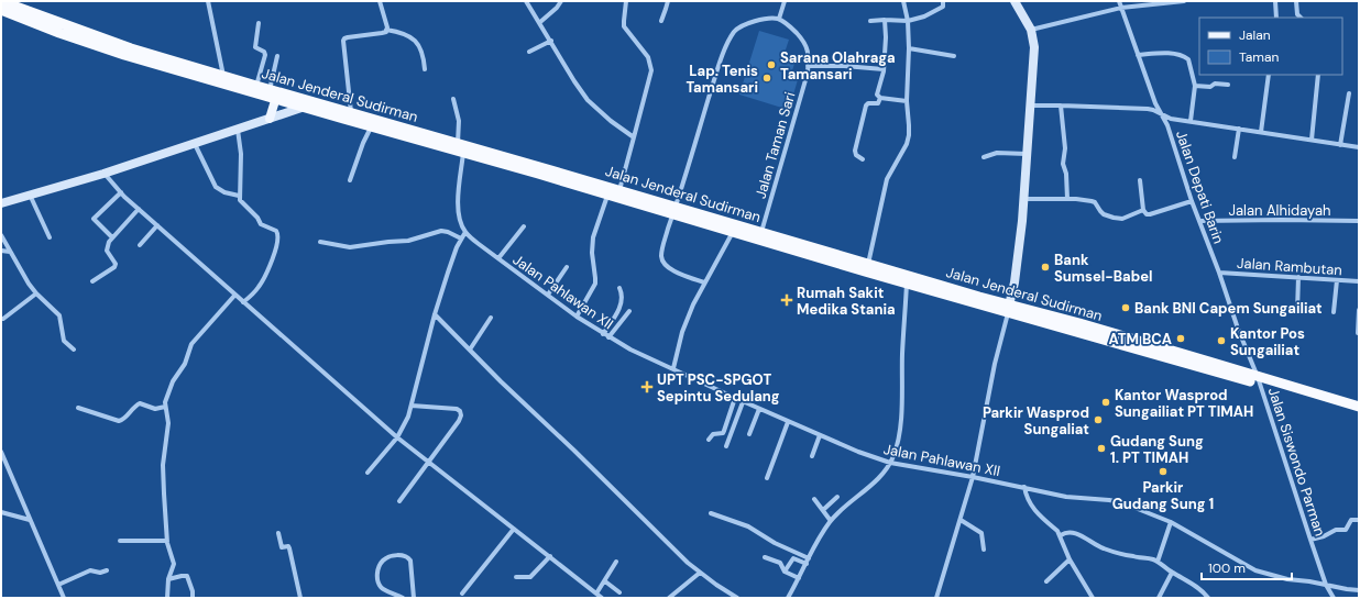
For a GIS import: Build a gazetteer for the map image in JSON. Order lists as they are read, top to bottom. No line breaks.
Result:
{"streets":{"highway":["Jalan Jenderal Sudirman"],"street":["Jalan Taman Sari","Jalan Depati Barin","Jalan Alhidayah","Jalan Rambutan","Jalan Pahlawan XII","Jalan Siswondo Parman"]},"crossings":[["Jalan Jenderal Sudirman","Jalan Taman Sari"],["Jalan Jenderal Sudirman","Jalan Depati Barin"],["Jalan Jenderal Sudirman","Jalan Siswondo Parman"],["Jalan Depati Barin","Jalan Alhidayah"],["Jalan Depati Barin","Jalan Rambutan"],["Jalan Depati Barin","Jalan Siswondo Parman"],["Jalan Pahlawan XII","Jalan Siswondo Parman"]],"places":{"other":["Sarana Olahraga Tamansari","Lap. Tenis Tamansari","Bank Sumsel-Babel","Bank BNI Capem Sungailiat","ATM BCA","Kantor Pos Sungailiat","Kantor Wasprod Sungailiat PT TIMAH","Parkir Wasprod Sungaliat","Gudang Sung 1. PT TIMAH","Parkir Gudang Sung 1"],"health":["Rumah Sakit Medika Stania","UPT PSC-SPGOT Sepintu Sedulang"]},"legend":["Jalan","Taman"],"scale_bar":"100 m"}
